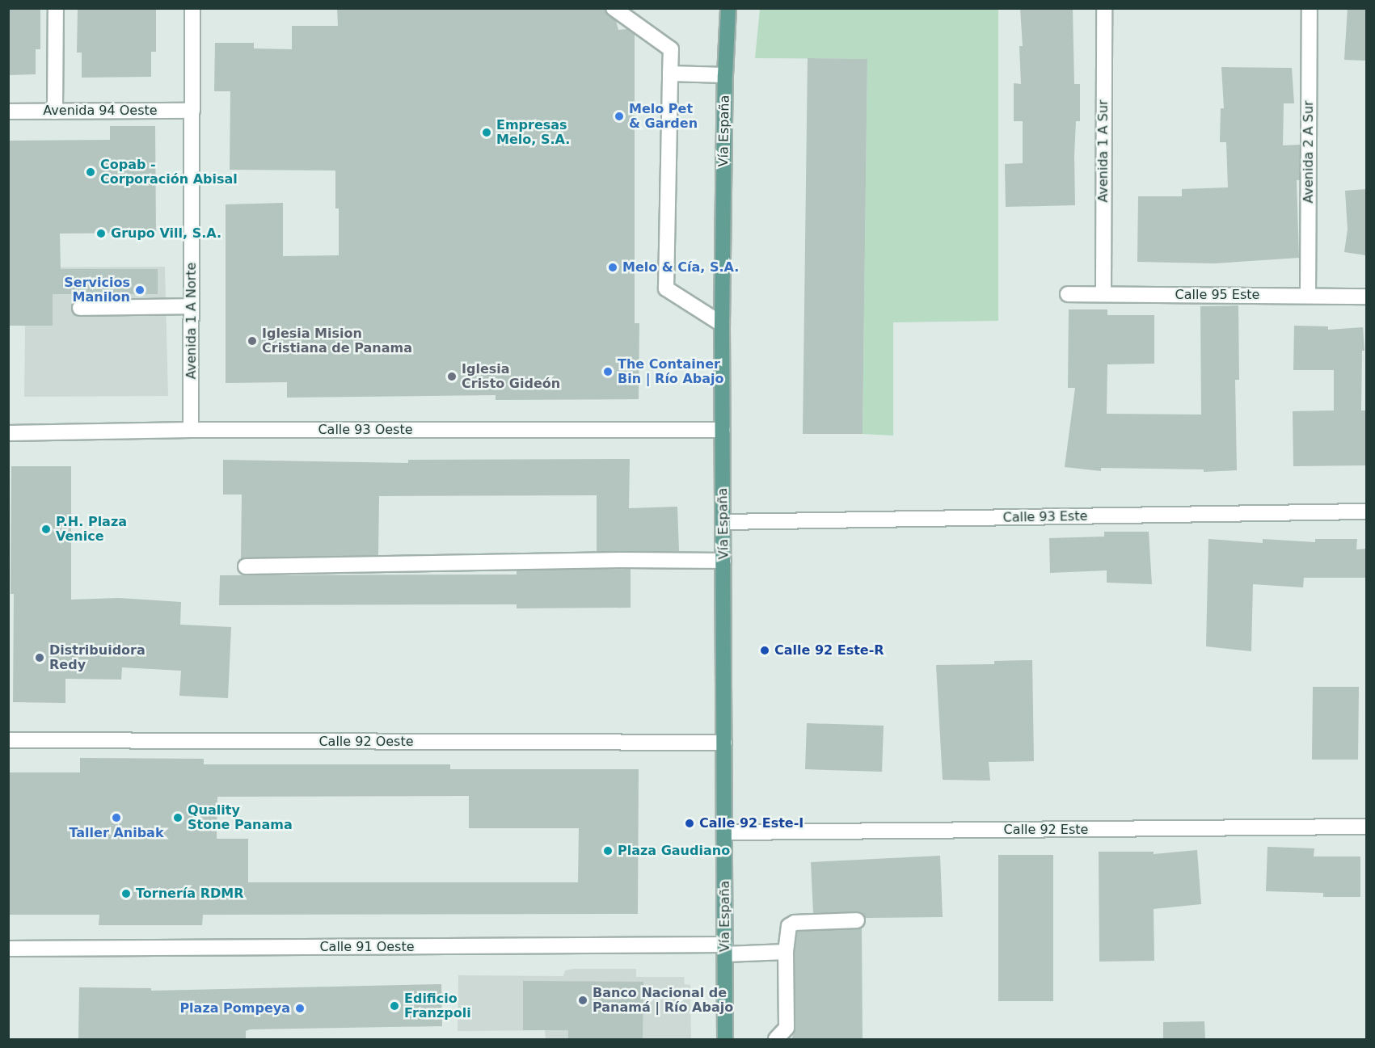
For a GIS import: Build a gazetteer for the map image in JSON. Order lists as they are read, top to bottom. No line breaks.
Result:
{"streets":{"main road":["Vía España"],"street":["Avenida 94 Oeste","Avenida 1 A Sur","Avenida 2 A Sur","Calle 95 Este","Avenida 1 A Norte","Calle 93 Oeste","Calle 93 Este","Calle 92 Oeste","Calle 92 Este","Calle 91 Oeste"]},"crossings":[["Avenida 94 Oeste","Avenida 1 A Norte"],["Vía España","Calle 93 Oeste"],["Vía España","Calle 93 Este"],["Vía España","Calle 92 Oeste"],["Vía España","Calle 92 Este"],["Vía España","Calle 91 Oeste"],["Avenida 1 A Sur","Calle 95 Este"],["Avenida 2 A Sur","Calle 95 Este"],["Avenida 1 A Norte","Calle 93 Oeste"]],"places":["Melo Pet & Garden","Empresas Melo, S.A.","Copab - Corporación Abisal","Grupo Vill, S.A.","Melo & Cía, S.A.","Servicios Manilon","Iglesia Mision Cristiana de Panama","The Container Bin | Río Abajo","Iglesia Cristo Gideón","P.H. Plaza Venice","Calle 92 Este-R","Distribuidora Redy","Taller Anibak","Quality Stone Panama","Calle 92 Este-I","Plaza Gaudiano","Tornería RDMR","Banco Nacional de Panamá | Río Abajo","Edificio Franzpoli","Plaza Pompeya"]}
